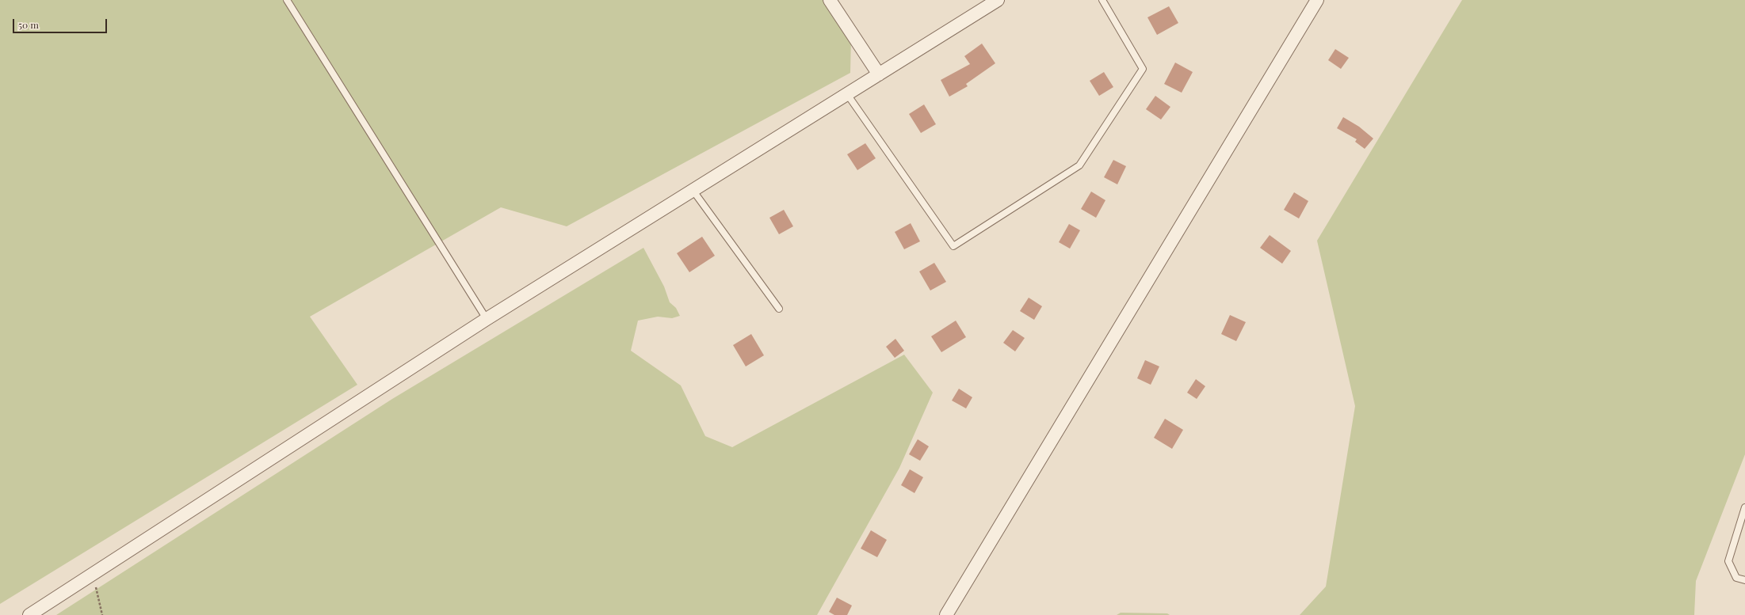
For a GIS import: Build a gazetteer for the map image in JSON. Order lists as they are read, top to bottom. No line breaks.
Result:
{"scale_bar":"50 m"}
